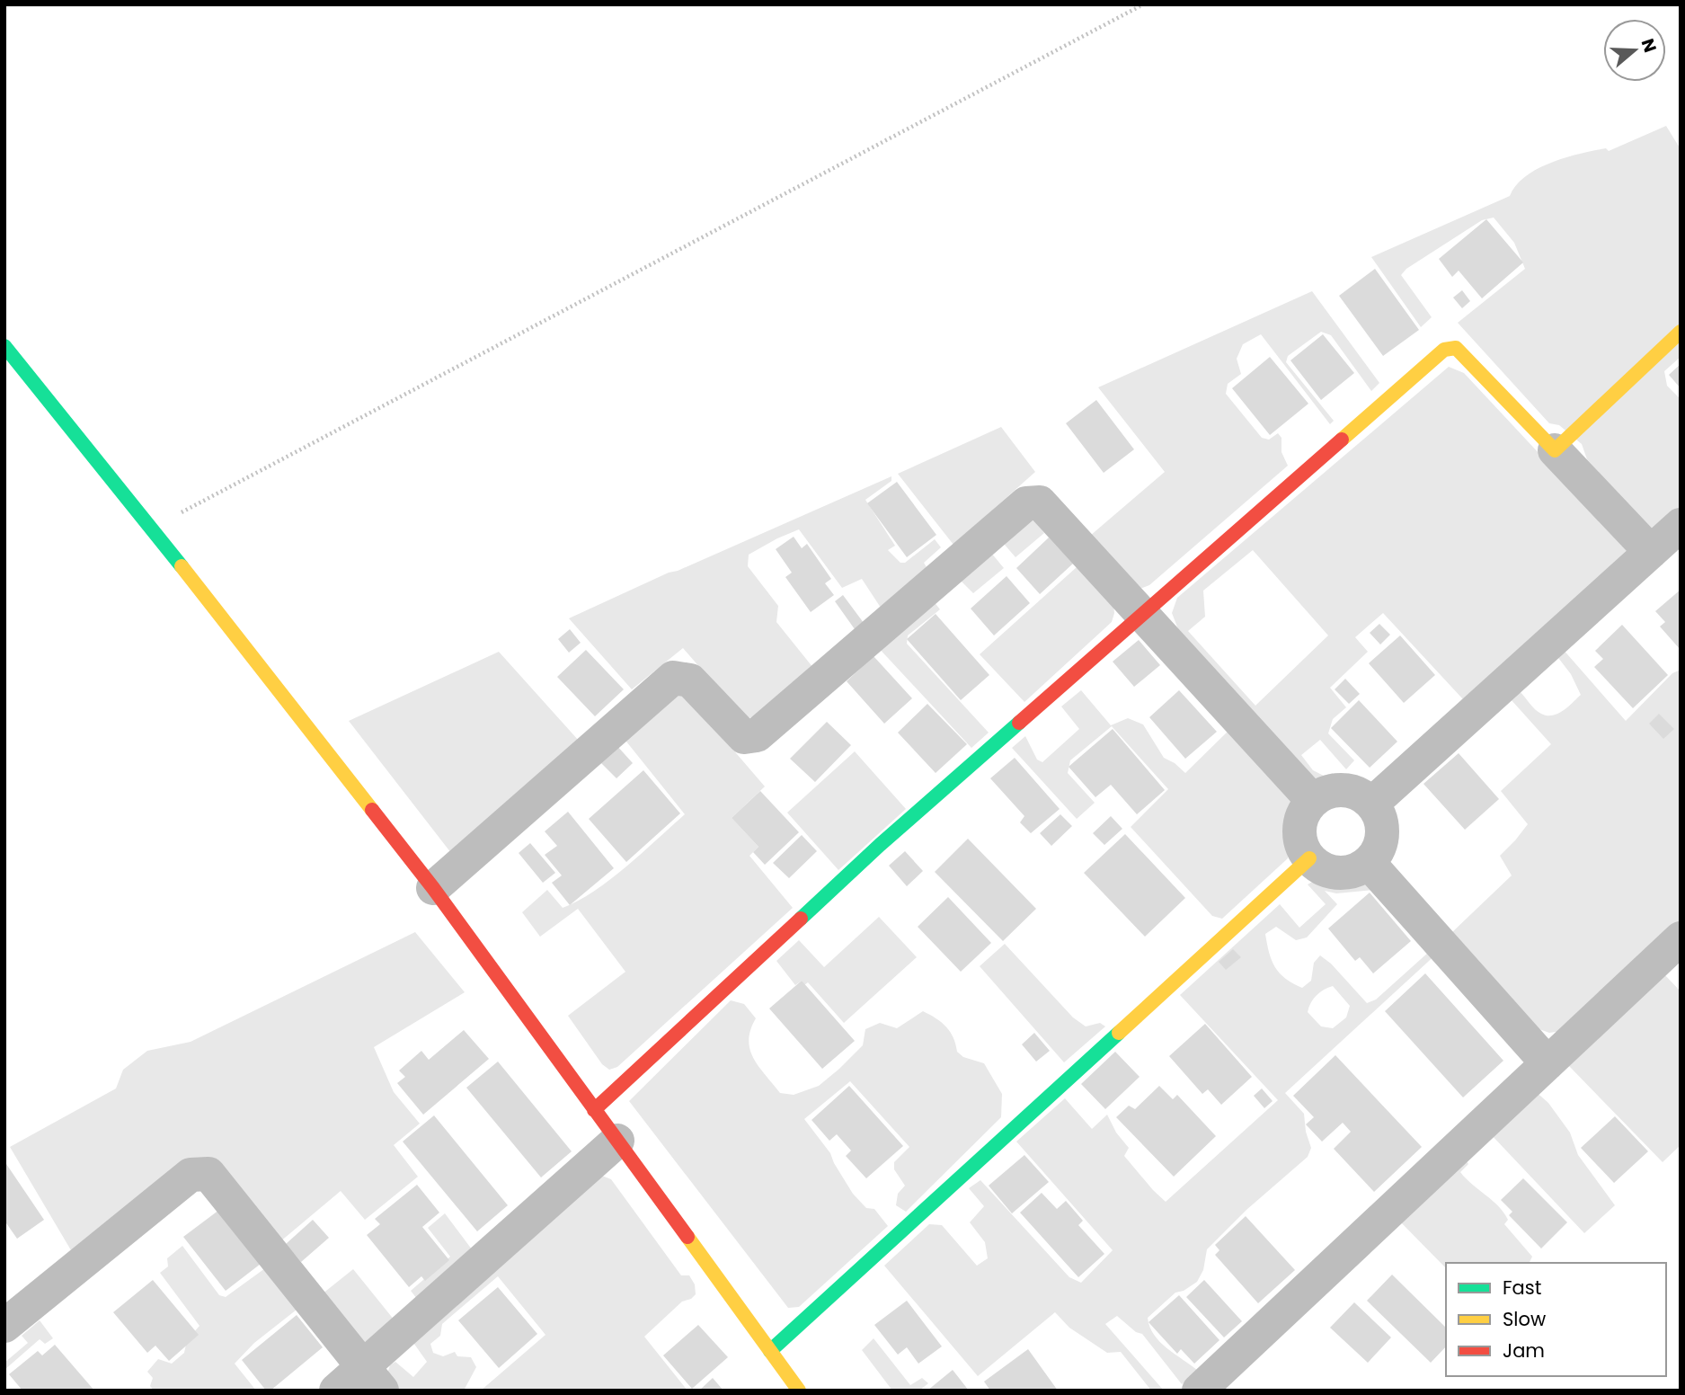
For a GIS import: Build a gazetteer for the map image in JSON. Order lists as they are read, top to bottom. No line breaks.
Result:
{"legend":["Fast","Slow","Jam"],"north":"right"}
